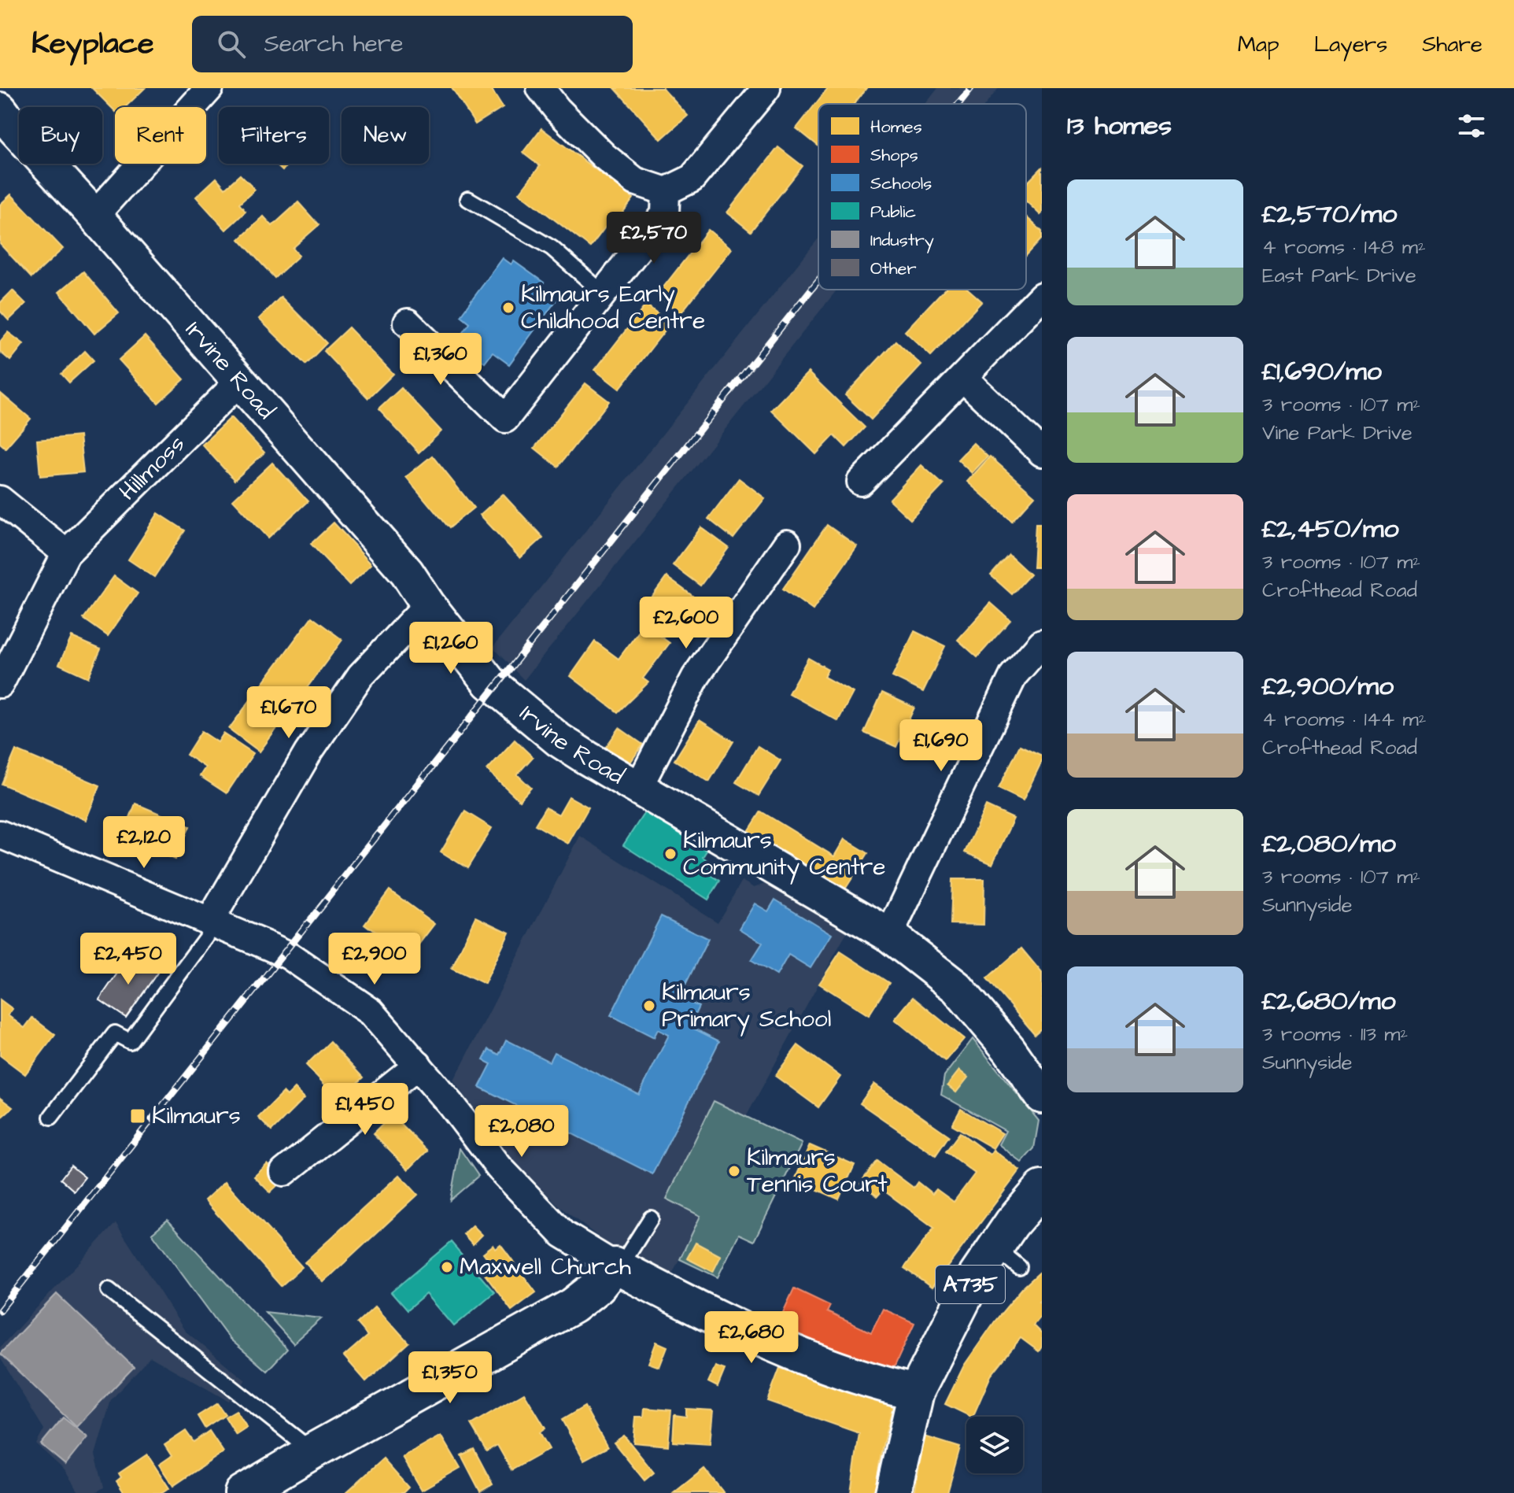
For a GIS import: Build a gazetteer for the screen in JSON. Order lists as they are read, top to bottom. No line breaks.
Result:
{"streets":{"main road":["A735"],"street":["Irvine Road","Hillmoss"]},"crossings":[["Irvine Road","Hillmoss"]],"places":{"other":["Kilmaurs Early Childhood Centre","Kilmaurs Community Centre","Kilmaurs Primary School","Kilmaurs Tennis Court","Maxwell Church"],"transit":["Kilmaurs"]},"legend":["Homes","Shops","Schools","Public","Industry","Other"],"page":{"header":"Keyplace","search":"Search here","nav":["Map","Layers","Share"],"heading":"13 homes","chip":["Buy","Rent","Filters","New"],"list":[{"name":"£2,570/mo","note":"4 rooms · 148 m² · East Park Drive"},{"name":"£1,690/mo","note":"3 rooms · 107 m² · Vine Park Drive"},{"name":"£2,450/mo","note":"3 rooms · 107 m² · Crofthead Road"},{"name":"£2,900/mo","note":"4 rooms · 144 m² · Crofthead Road"},{"name":"£2,080/mo","note":"3 rooms · 107 m² · Sunnyside"},{"name":"£2,680/mo","note":"3 rooms · 113 m² · Sunnyside"}],"price":["£2,570","£1,360","£2,600","£1,260","£1,670","£1,690","£2,120","£2,450","£2,900","£1,450","£2,080","£2,680","£1,350"]}}
